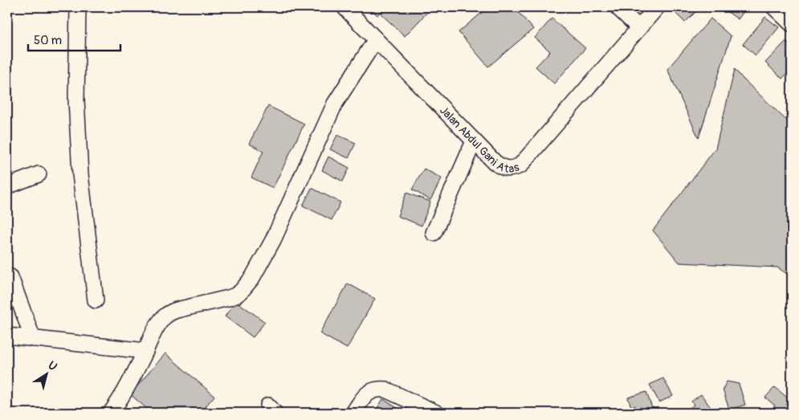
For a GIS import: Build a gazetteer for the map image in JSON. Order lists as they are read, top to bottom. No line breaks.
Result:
{"streets":{"street":["Jalan Abdul Gani Atas"]},"scale_bar":"50 m","north":"top right"}
